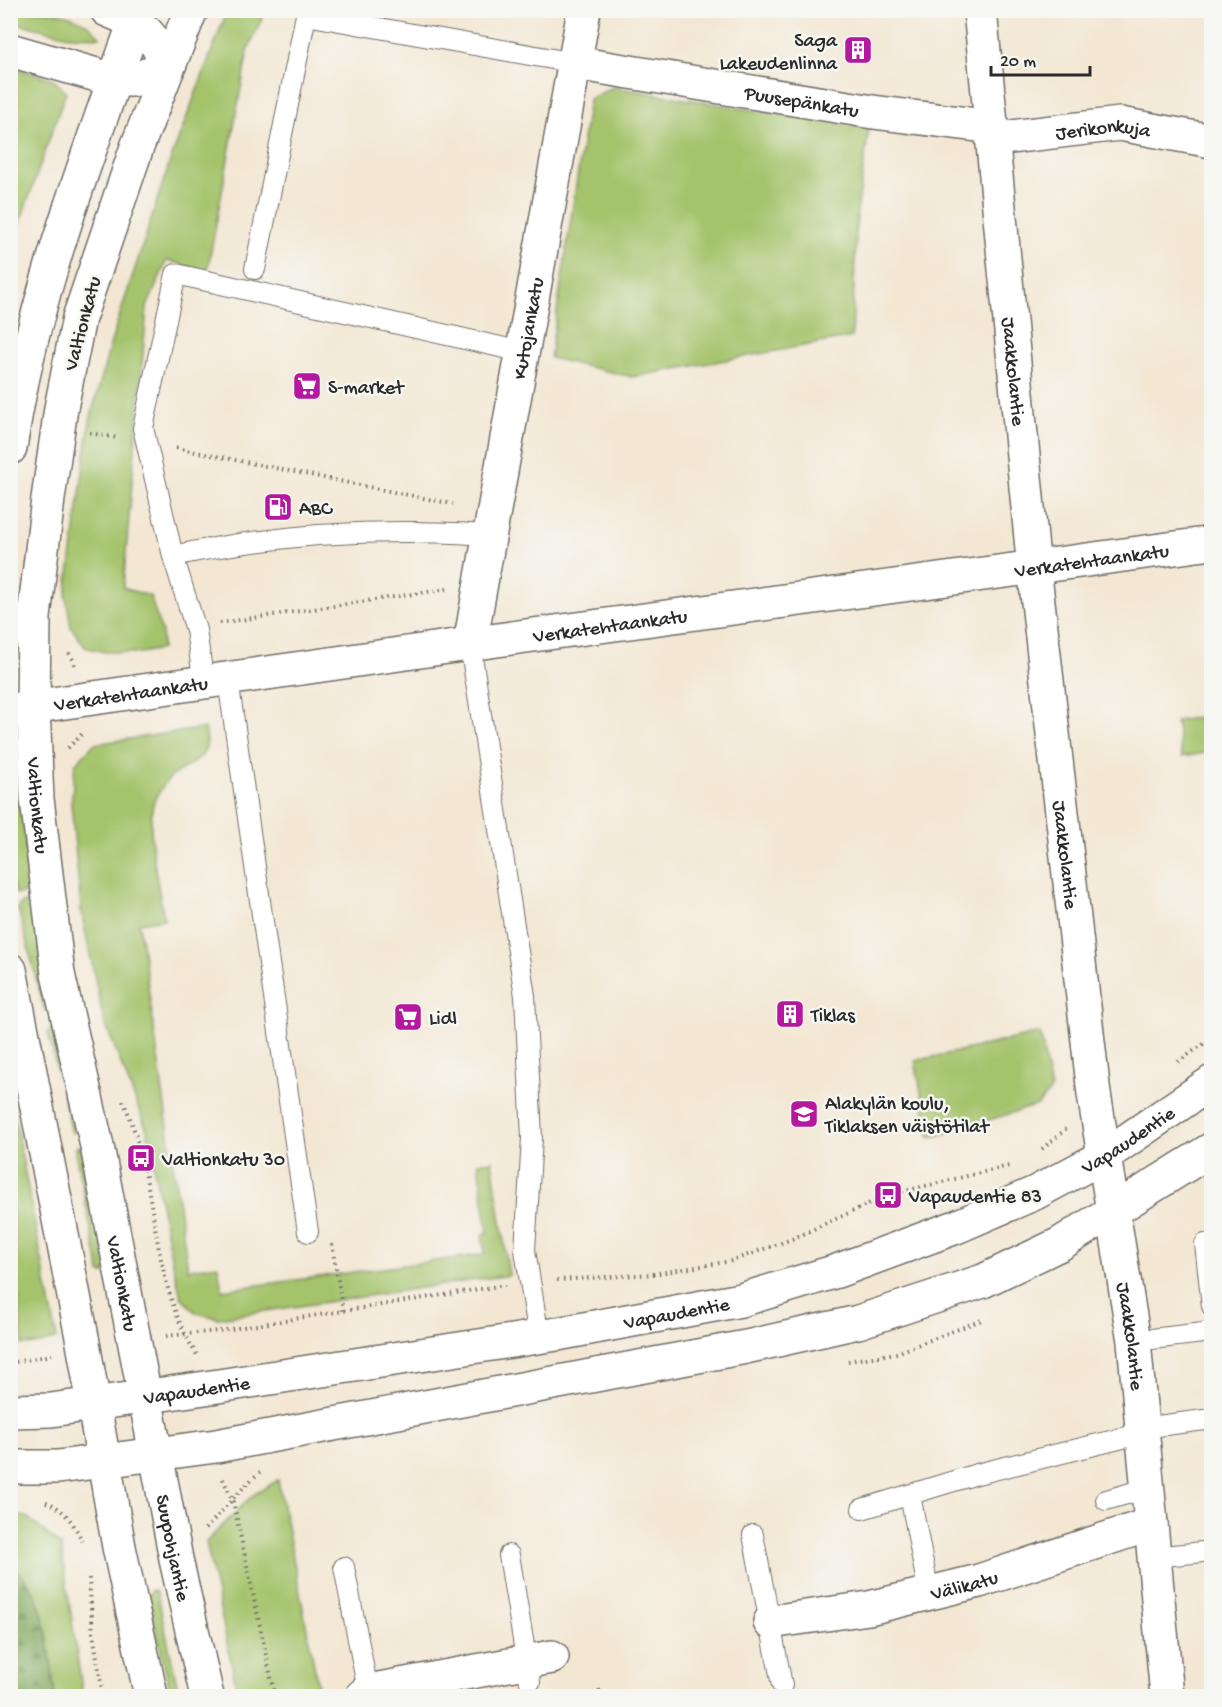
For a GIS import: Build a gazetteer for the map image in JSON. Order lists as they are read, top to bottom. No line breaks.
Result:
{"streets":{"main road":["Puusepänkatu","Jerikonkuja","Valtionkatu","Kutojankatu","Jaakkolantie","Verkatehtaankatu","Vapaudentie","Suupohjantie","Välikatu"]},"crossings":[["Puusepänkatu","Jerikonkuja"],["Puusepänkatu","Kutojankatu"],["Puusepänkatu","Jaakkolantie"],["Jerikonkuja","Jaakkolantie"],["Valtionkatu","Verkatehtaankatu"],["Valtionkatu","Vapaudentie"],["Valtionkatu","Suupohjantie"],["Kutojankatu","Verkatehtaankatu"],["Jaakkolantie","Verkatehtaankatu"],["Jaakkolantie","Vapaudentie"],["Jaakkolantie","Välikatu"],["Vapaudentie","Suupohjantie"]],"places":{"building":["Saga Lakeudenlinna","Tiklas"],"supermarket":["S-market","Lidl"],"fuel station":["ABC"],"school or university":["Alakylän koulu, Tiklaksen väistötilat"],"bus stop":["Valtionkatu 30","Vapaudentie 83"]},"scale_bar":"20 m"}
